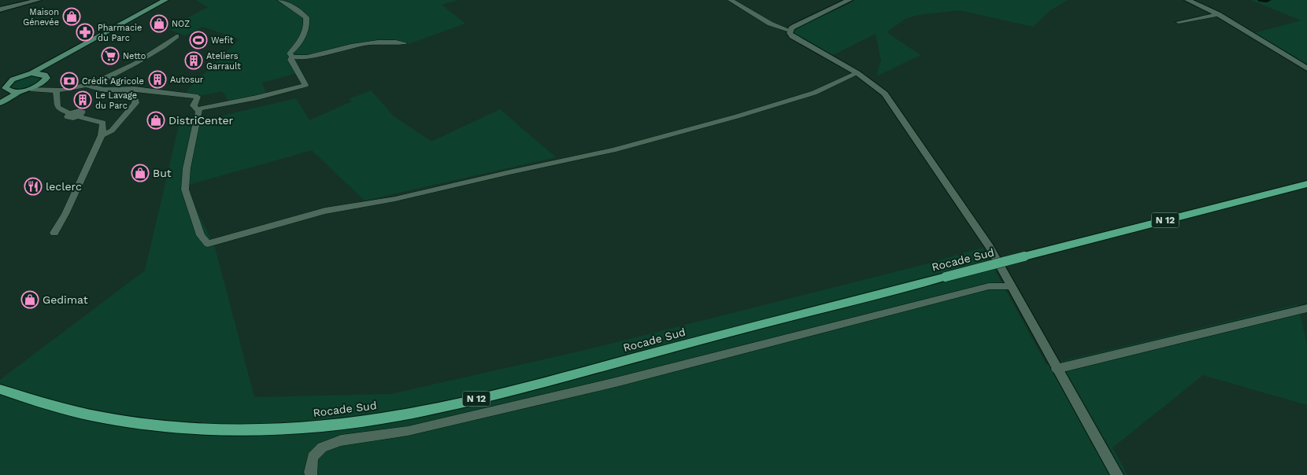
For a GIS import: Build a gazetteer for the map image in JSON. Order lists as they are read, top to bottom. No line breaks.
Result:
{"streets":{"main road":["N 12","Rocade Sud"]},"places":{"shop":["Maison Génevée","NOZ","DistriCenter","But","Gedimat"],"pharmacy":["Pharmacie du Parc"],"sports":["Wefit"],"supermarket":["Netto"],"building":["Ateliers Garrault","Autosur","Le Lavage du Parc"],"bank":["Crédit Agricole"],"restaurant":["leclerc"]}}
